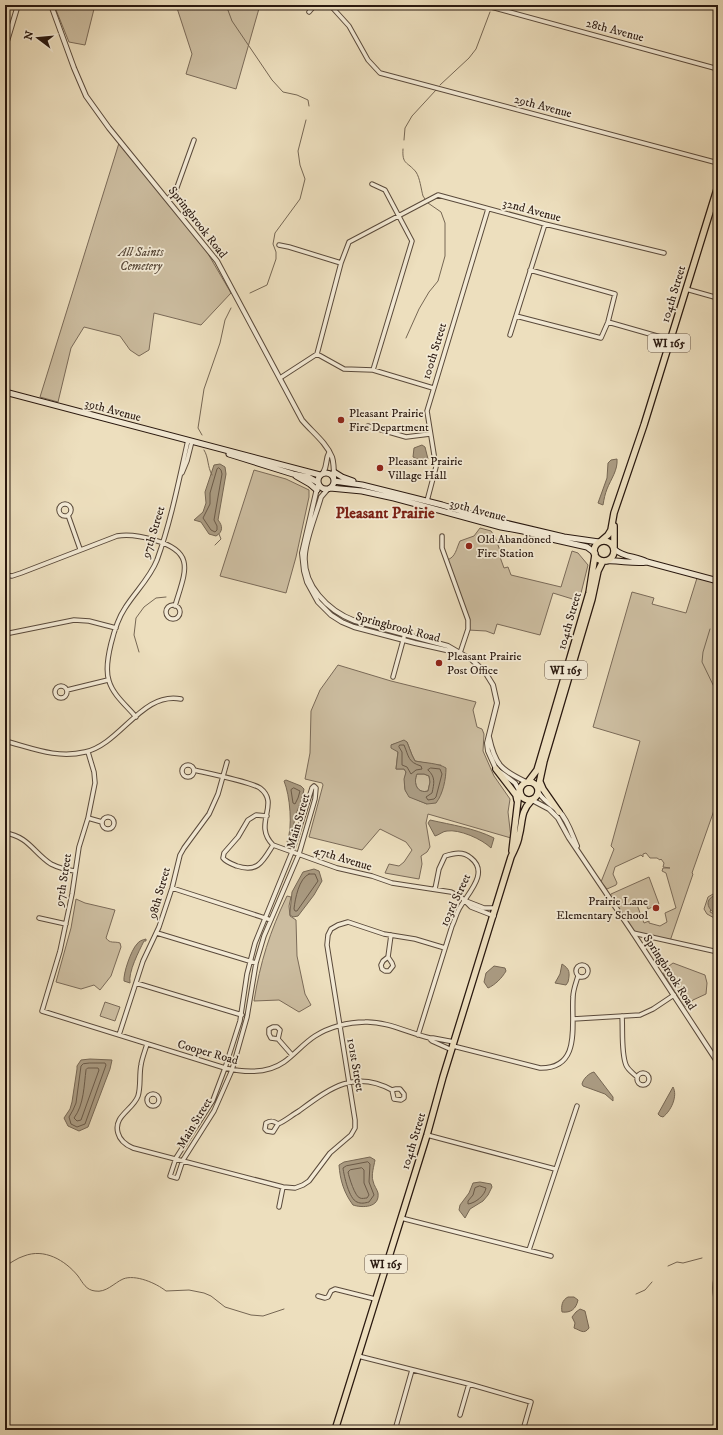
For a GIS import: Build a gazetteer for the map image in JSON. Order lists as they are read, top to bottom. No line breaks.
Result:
{"streets":{"main road":["104th Street","WI 165","39th Avenue"],"street":["28th Avenue","29th Avenue","32nd Avenue","Springbrook Road","100th Street","97th Street","Main Street","47th Avenue","98th Street","103rd Street","Cooper Road","101st Street"]},"crossings":[["32nd Avenue","100th Street"],["Springbrook Road","104th Street"],["Springbrook Road","WI 165"],["Springbrook Road","39th Avenue"],["104th Street","WI 165"],["104th Street","39th Avenue"],["104th Street","Cooper Road"],["WI 165","39th Avenue"],["100th Street","39th Avenue"],["39th Avenue","97th Street"],["97th Street","Cooper Road"],["Main Street","47th Avenue"],["Main Street","Cooper Road"],["47th Avenue","103rd Street"],["98th Street","Cooper Road"],["103rd Street","Cooper Road"],["Cooper Road","101st Street"]],"districts":["Pleasant Prairie"],"parks":["All Saints Cemetery"],"places":["Pleasant Prairie Fire Department","Pleasant Prairie Village Hall","Old Abandoned Fire Station","Pleasant Prairie Post Office","Prairie Lane Elementary School"],"north":"left"}
